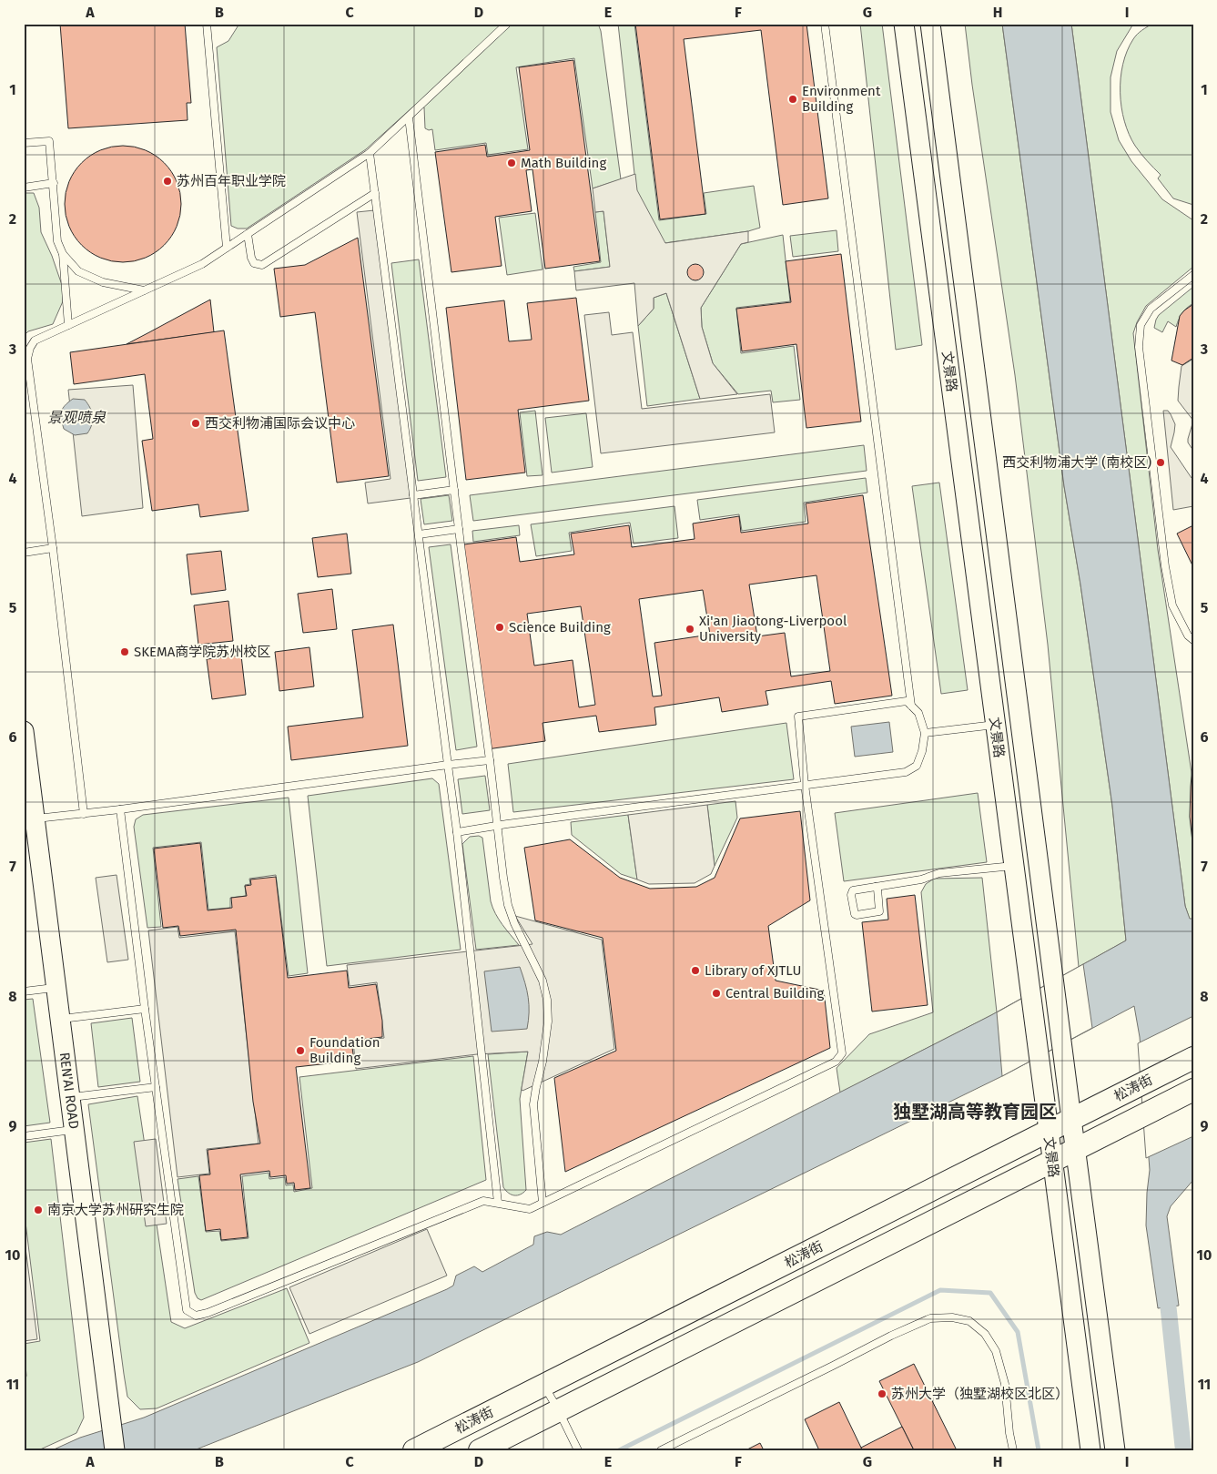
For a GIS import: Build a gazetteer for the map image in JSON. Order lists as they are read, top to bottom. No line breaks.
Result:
{"streets":{"main road":["文景路","松涛街","REN'AI ROAD"]},"crossings":[["文景路","松涛街"]],"districts":["独墅湖高等教育园区"],"water":["景观喷泉"],"places":["Environment Building","Math Building","苏州百年职业学院","西交利物浦国际会议中心","西交利物浦大学 (南校区)","Science Building","Xi'an Jiaotong-Liverpool University","SKEMA商学院苏州校区","Library of XJTLU","Central Building","Foundation Building","南京大学苏州研究生院","苏州大学（独墅湖校区北区）"],"grid":{"columns":["A","B","C","D","E","F","G","H","I"],"rows":["1","2","3","4","5","6","7","8","9","10","11"]}}
